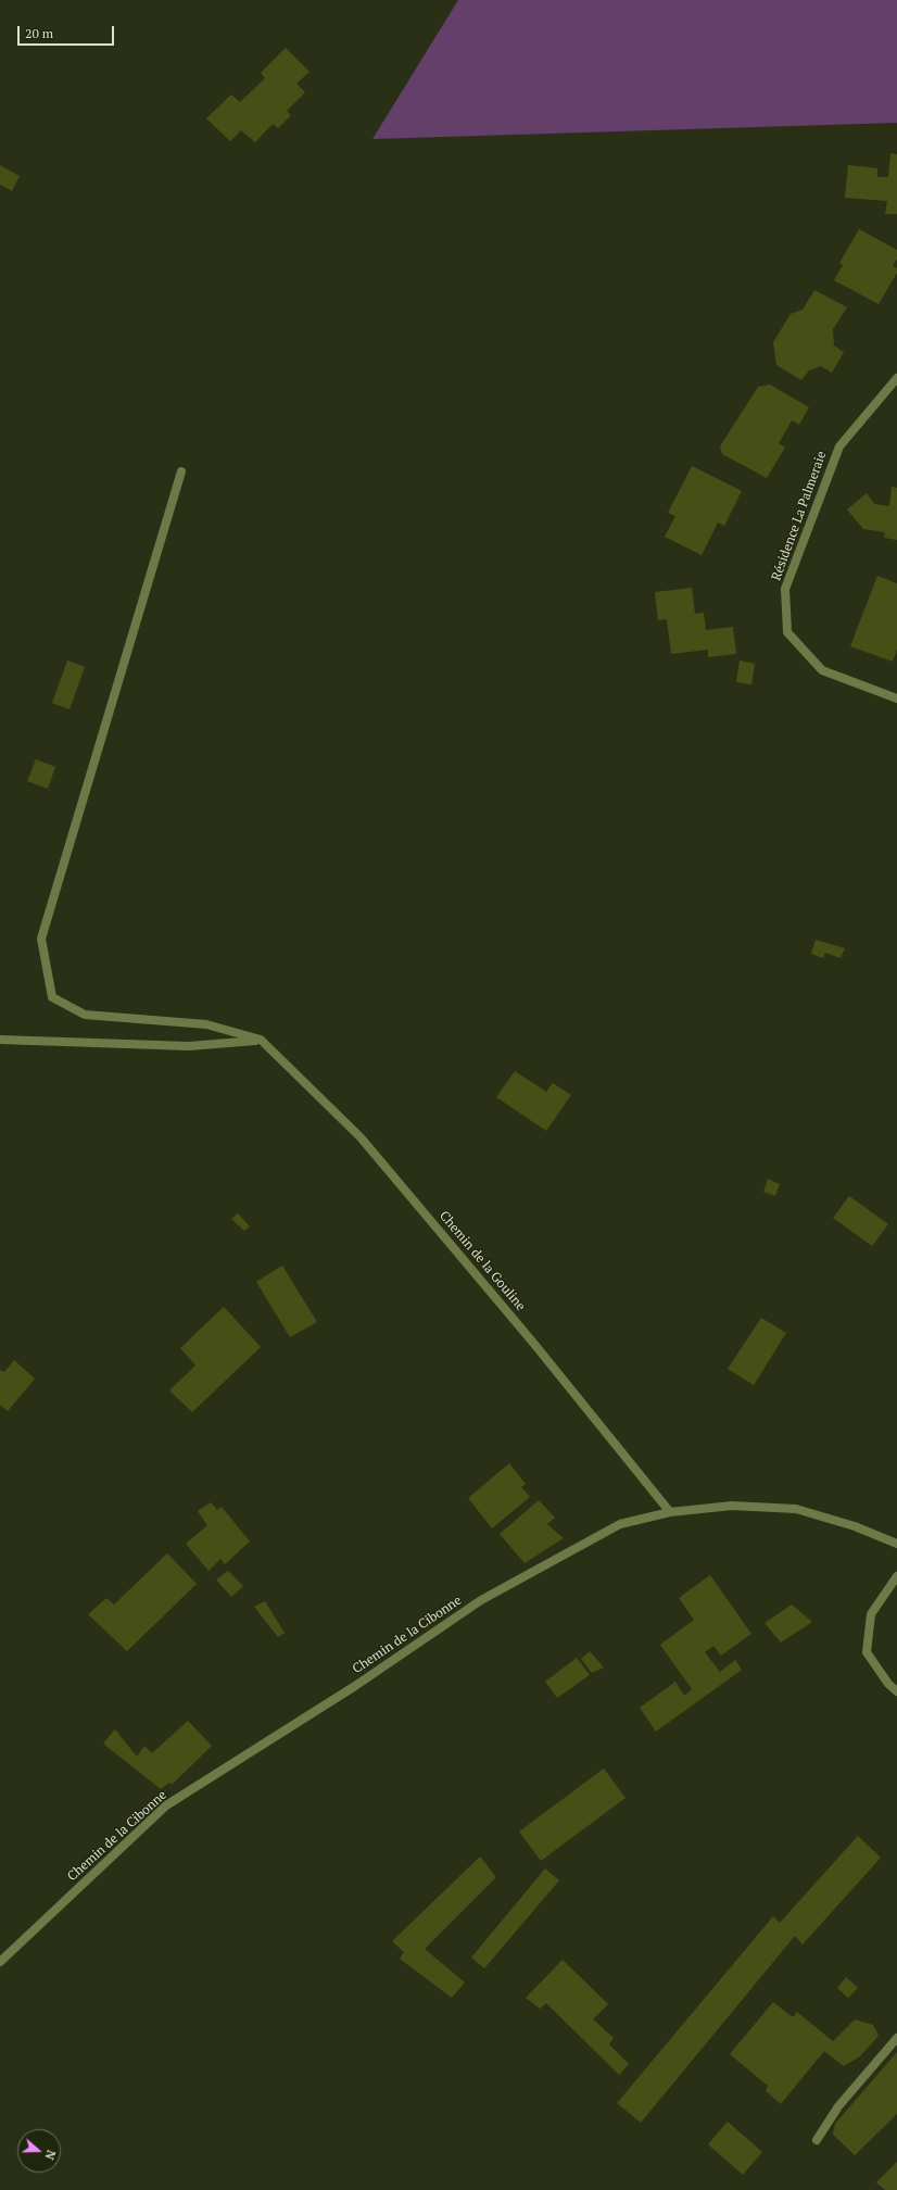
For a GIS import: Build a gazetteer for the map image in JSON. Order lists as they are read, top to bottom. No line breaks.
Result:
{"streets":{"street":["Résidence La Palmeraie","Chemin de la Gouline","Chemin de la Cibonne"]},"crossings":[["Chemin de la Gouline","Chemin de la Cibonne"]],"scale_bar":"20 m","north":"right"}
